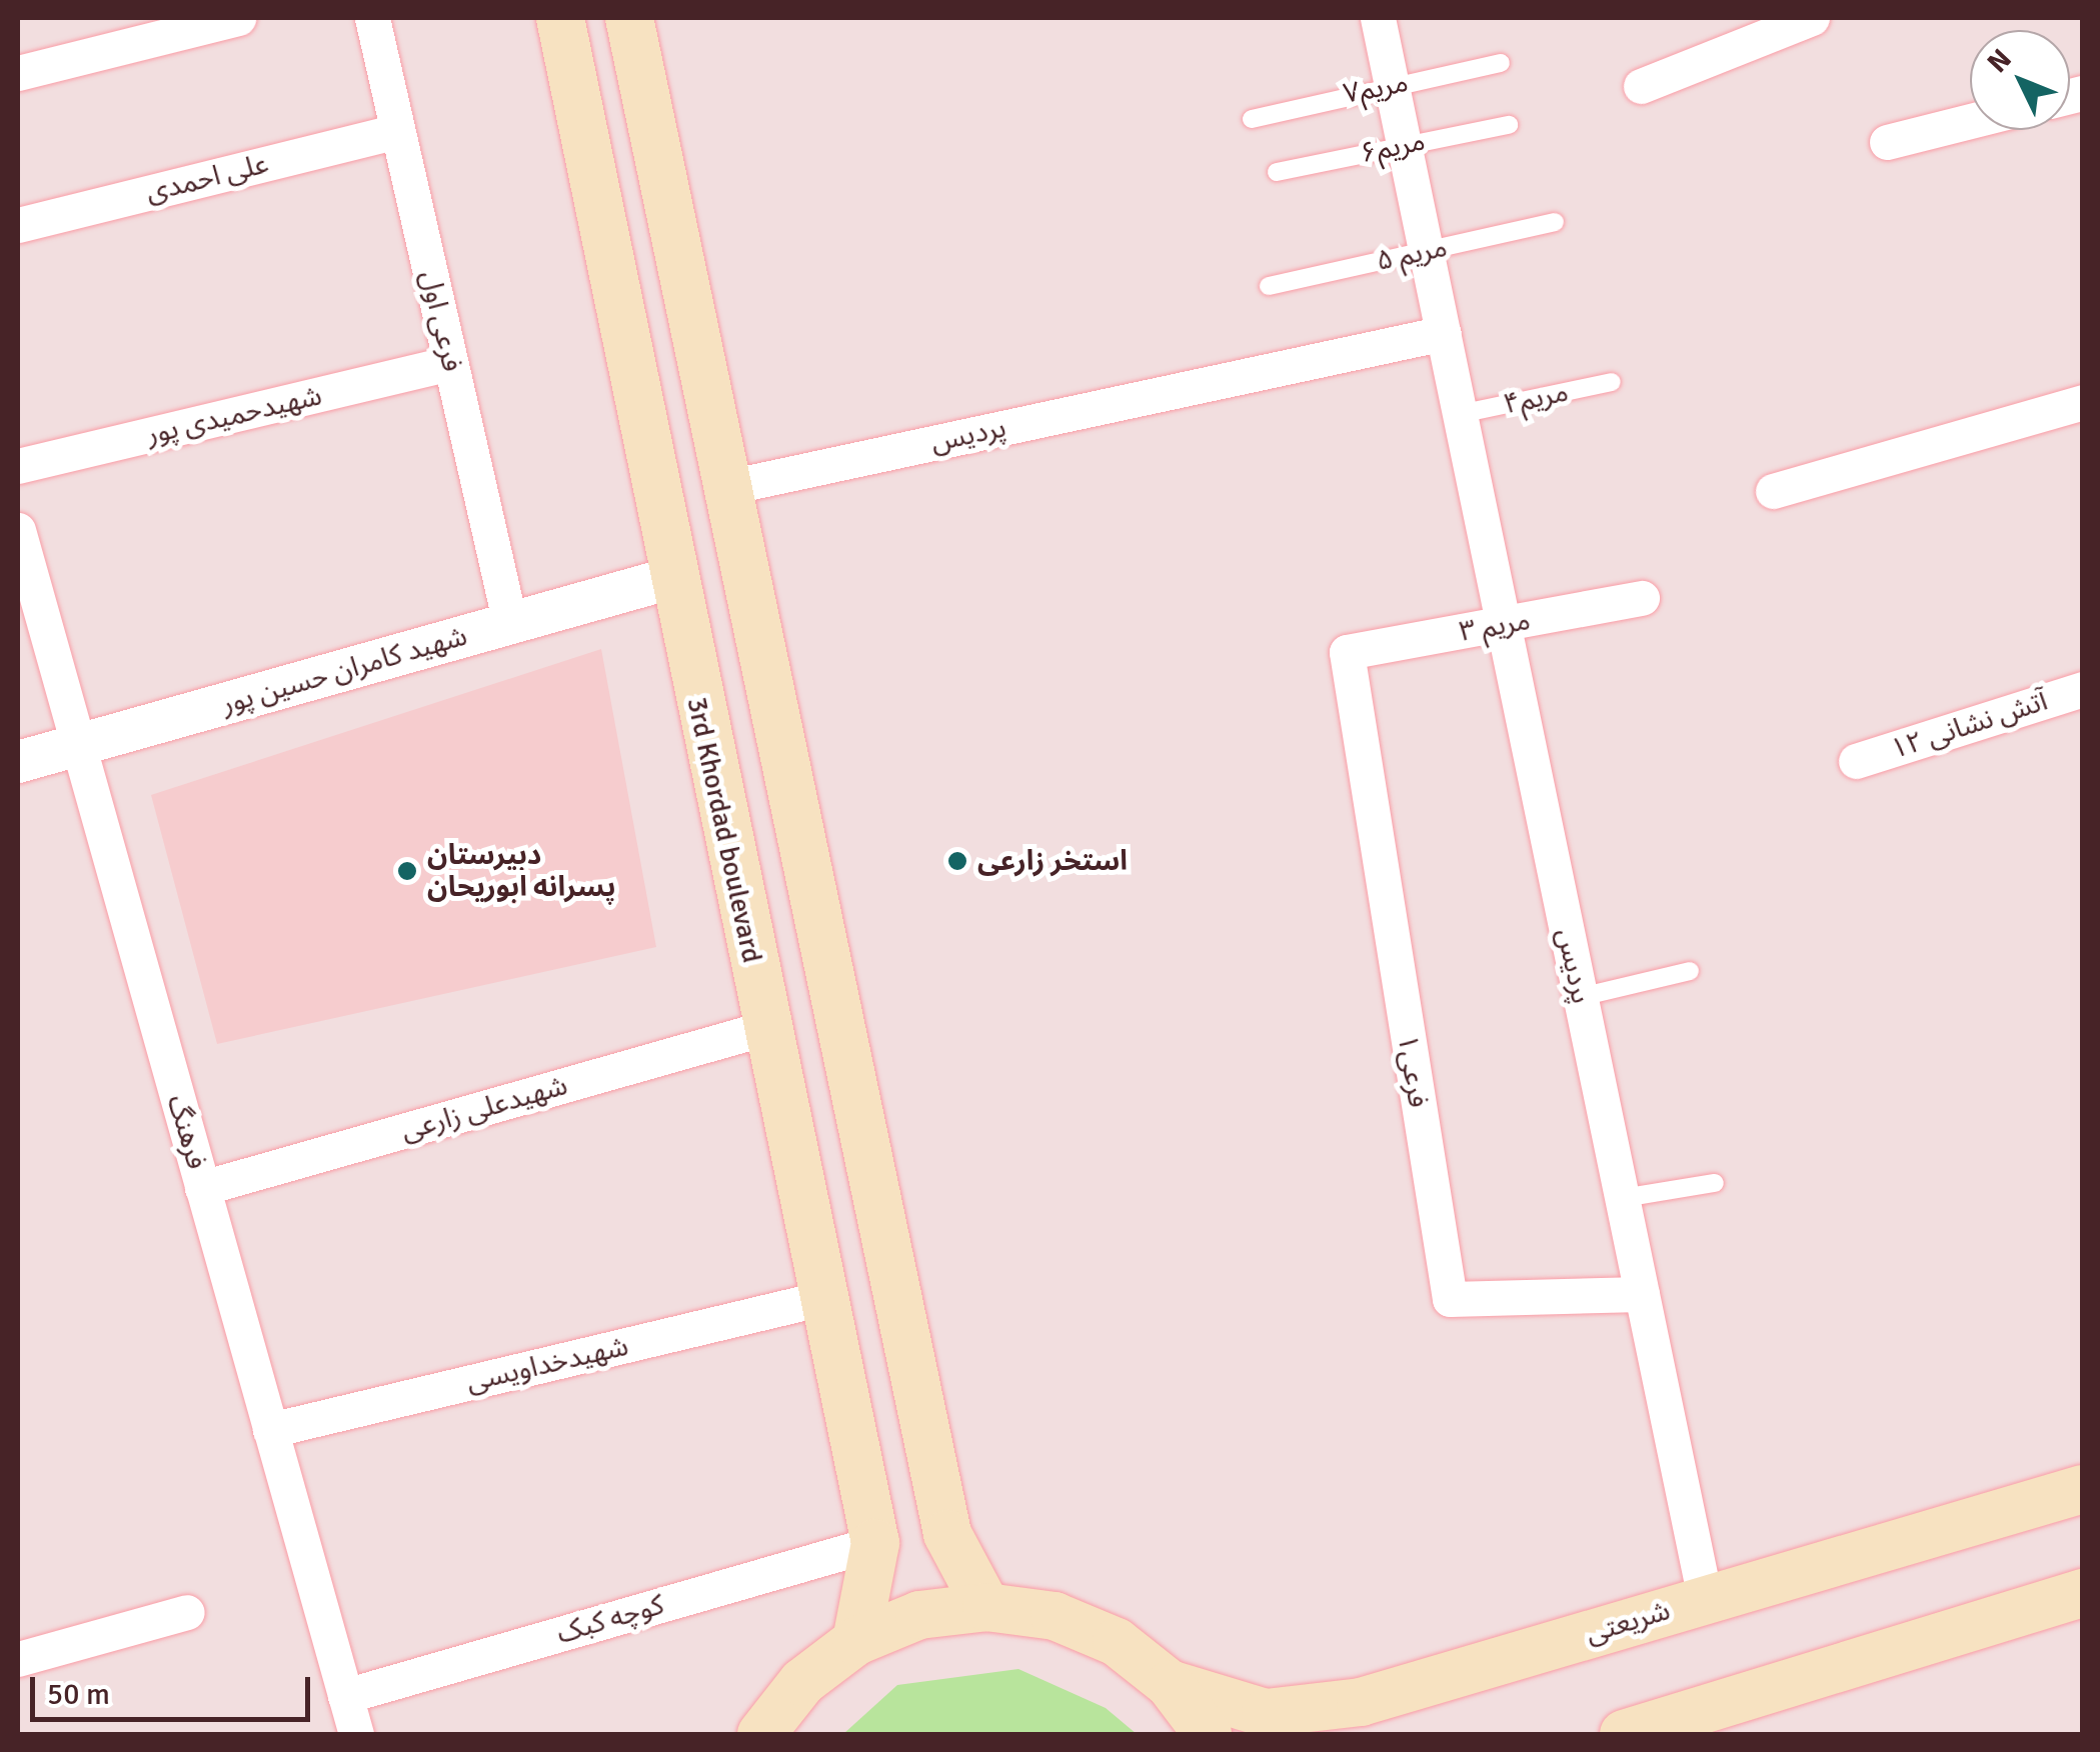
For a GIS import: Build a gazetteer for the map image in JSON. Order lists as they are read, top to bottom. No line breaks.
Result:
{"streets":{"main road":["3rd Khordad boulevard","شریعتی"],"street":["علی احمدی","فرعی اول","شهیدحمیدی پور","پردیس","مریم ۳","شهید کامران حسین پور","آتش نشانی ۱۲","فرعی۱","شهیدعلی زارعی","فرهنگ","شهیدخداویسی","کوچه کبک"],"lane":["مریم۷","مریم۶","مریم ۵","مریم۴"]},"crossings":[["مریم۷","پردیس"],["مریم۶","پردیس"],["علی احمدی","فرعی اول"],["مریم ۵","پردیس"],["فرعی اول","شهیدحمیدی پور"],["فرعی اول","شهید کامران حسین پور"],["مریم۴","پردیس"],["پردیس","مریم ۳"],["پردیس","فرعی۱"],["پردیس","شریعتی"],["مریم ۳","فرعی۱"],["شهید کامران حسین پور","3rd Khordad boulevard"],["شهید کامران حسین پور","فرهنگ"],["3rd Khordad boulevard","شهیدعلی زارعی"],["3rd Khordad boulevard","شهیدخداویسی"],["3rd Khordad boulevard","کوچه کبک"],["شهیدعلی زارعی","فرهنگ"],["فرهنگ","شهیدخداویسی"],["فرهنگ","کوچه کبک"]],"places":["استخر زارعی","دبیرستان پسرانه ابوریحان"],"scale_bar":"50 m","north":"top left"}
